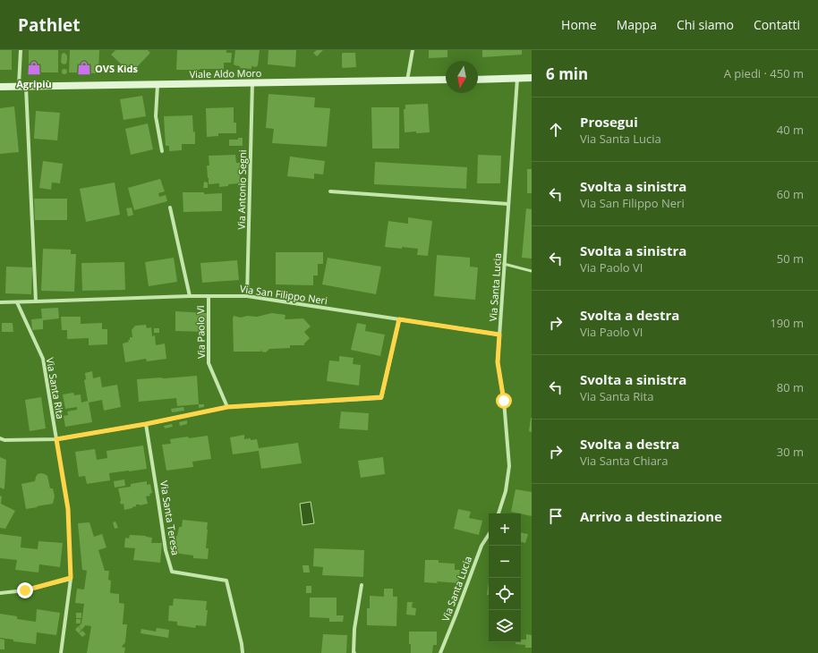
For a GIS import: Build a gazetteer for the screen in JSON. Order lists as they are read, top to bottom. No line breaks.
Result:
{"streets":{"main road":["Viale Aldo Moro"],"street":["Via Antonio Segni","Via Santa Lucia","Via San Filippo Neri","Via Paolo VI","Via Santa Rita","Via Santa Teresa"]},"crossings":[["Viale Aldo Moro","Via Antonio Segni"],["Via Antonio Segni","Via San Filippo Neri"],["Via Santa Lucia","Via San Filippo Neri"],["Via San Filippo Neri","Via Paolo VI"],["Via San Filippo Neri","Via Santa Rita"]],"places":{"shop":["Agripiù","OVS Kids"]},"north":"bottom","page":{"header":"Pathlet","nav":["Home","Mappa","Chi siamo","Contatti"],"heading":["6 min","A piedi · 450 m"],"list":[["Prosegui","Via Santa Lucia","40 m"],["Svolta a sinistra","Via San Filippo Neri","60 m"],["Svolta a sinistra","Via Paolo VI","50 m"],["Svolta a destra","Via Paolo VI","190 m"],["Svolta a sinistra","Via Santa Rita","80 m"],["Svolta a destra","Via Santa Chiara","30 m"],"Arrivo a destinazione"],"map_buttons":["+","−"]}}
